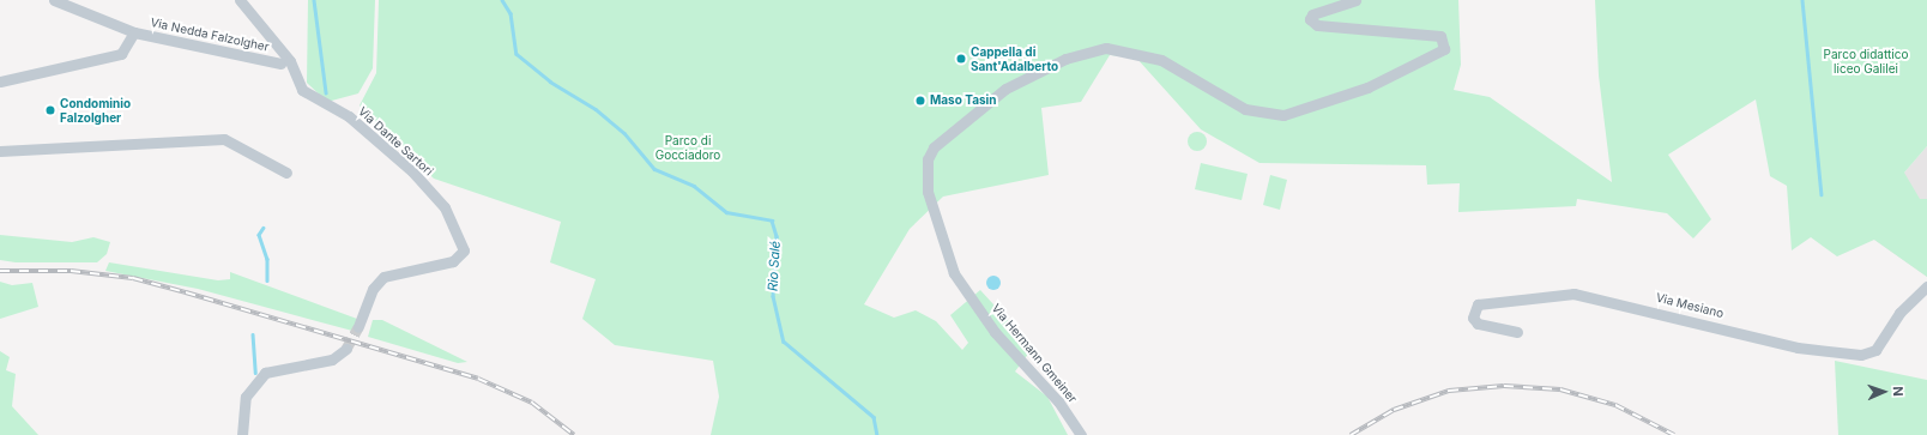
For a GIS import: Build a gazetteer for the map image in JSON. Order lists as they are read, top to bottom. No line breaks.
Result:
{"streets":{"street":["Via Nedda Falzolgher","Via Dante Sartori","Via Mesiano","Via Hermann Gmeiner"]},"water":["Rio Salé"],"parks":["Parco didattico liceo Galilei","Parco di Gocciadoro"],"places":["Cappella di Sant'Adalberto","Maso Tasin","Condominio Falzolgher"],"north":"right"}
